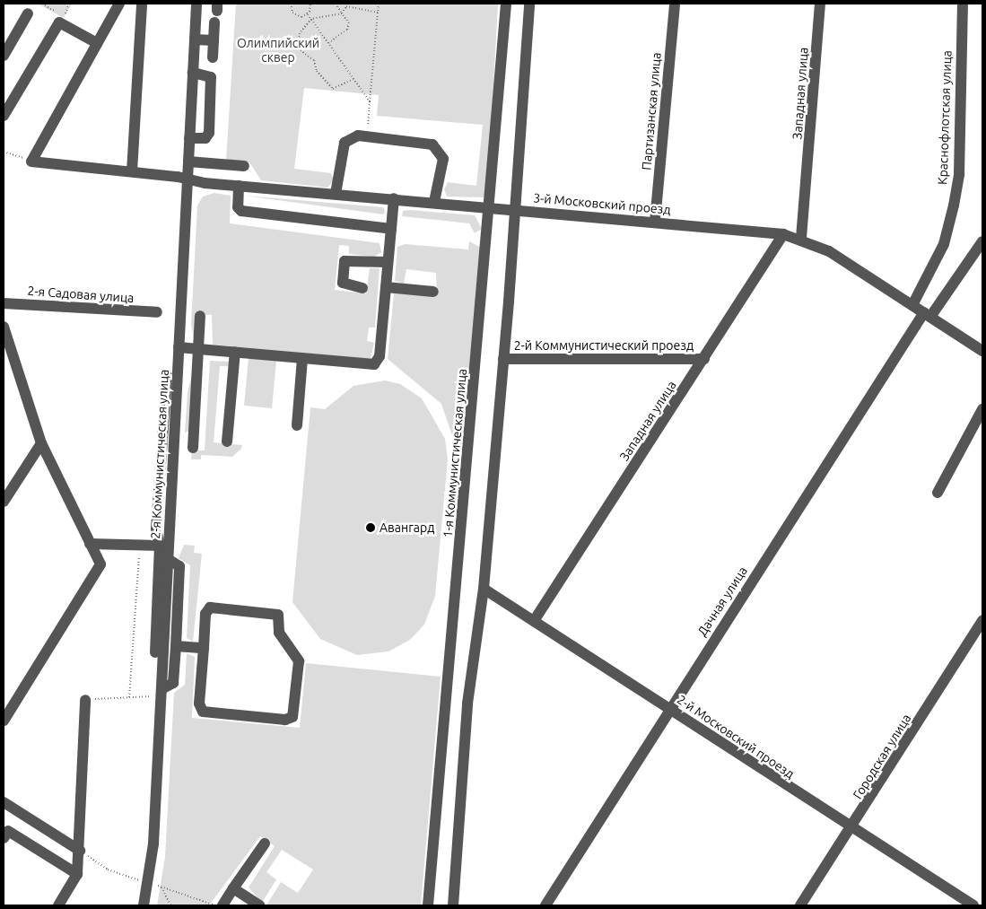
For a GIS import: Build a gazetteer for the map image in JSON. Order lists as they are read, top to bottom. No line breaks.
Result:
{"streets":{"street":["Западная улица","Партизанская улица","Краснофлотская улица","3-й Московский проезд","2-я Садовая улица","2-й Коммунистический проезд","1-я Коммунистическая улица","2-я Коммунистическая улица","Дачная улица","2-й Московский проезд","Городская улица"]},"crossings":[["Западная улица","3-й Московский проезд"],["Западная улица","2-й Коммунистический проезд"],["Западная улица","2-й Московский проезд"],["Партизанская улица","3-й Московский проезд"],["Краснофлотская улица","3-й Московский проезд"],["3-й Московский проезд","1-я Коммунистическая улица"],["3-й Московский проезд","2-я Коммунистическая улица"],["3-й Московский проезд","Дачная улица"],["Дачная улица","2-й Московский проезд"],["2-й Московский проезд","Городская улица"]],"parks":["Олимпийский сквер"],"places":["Авангард"]}
